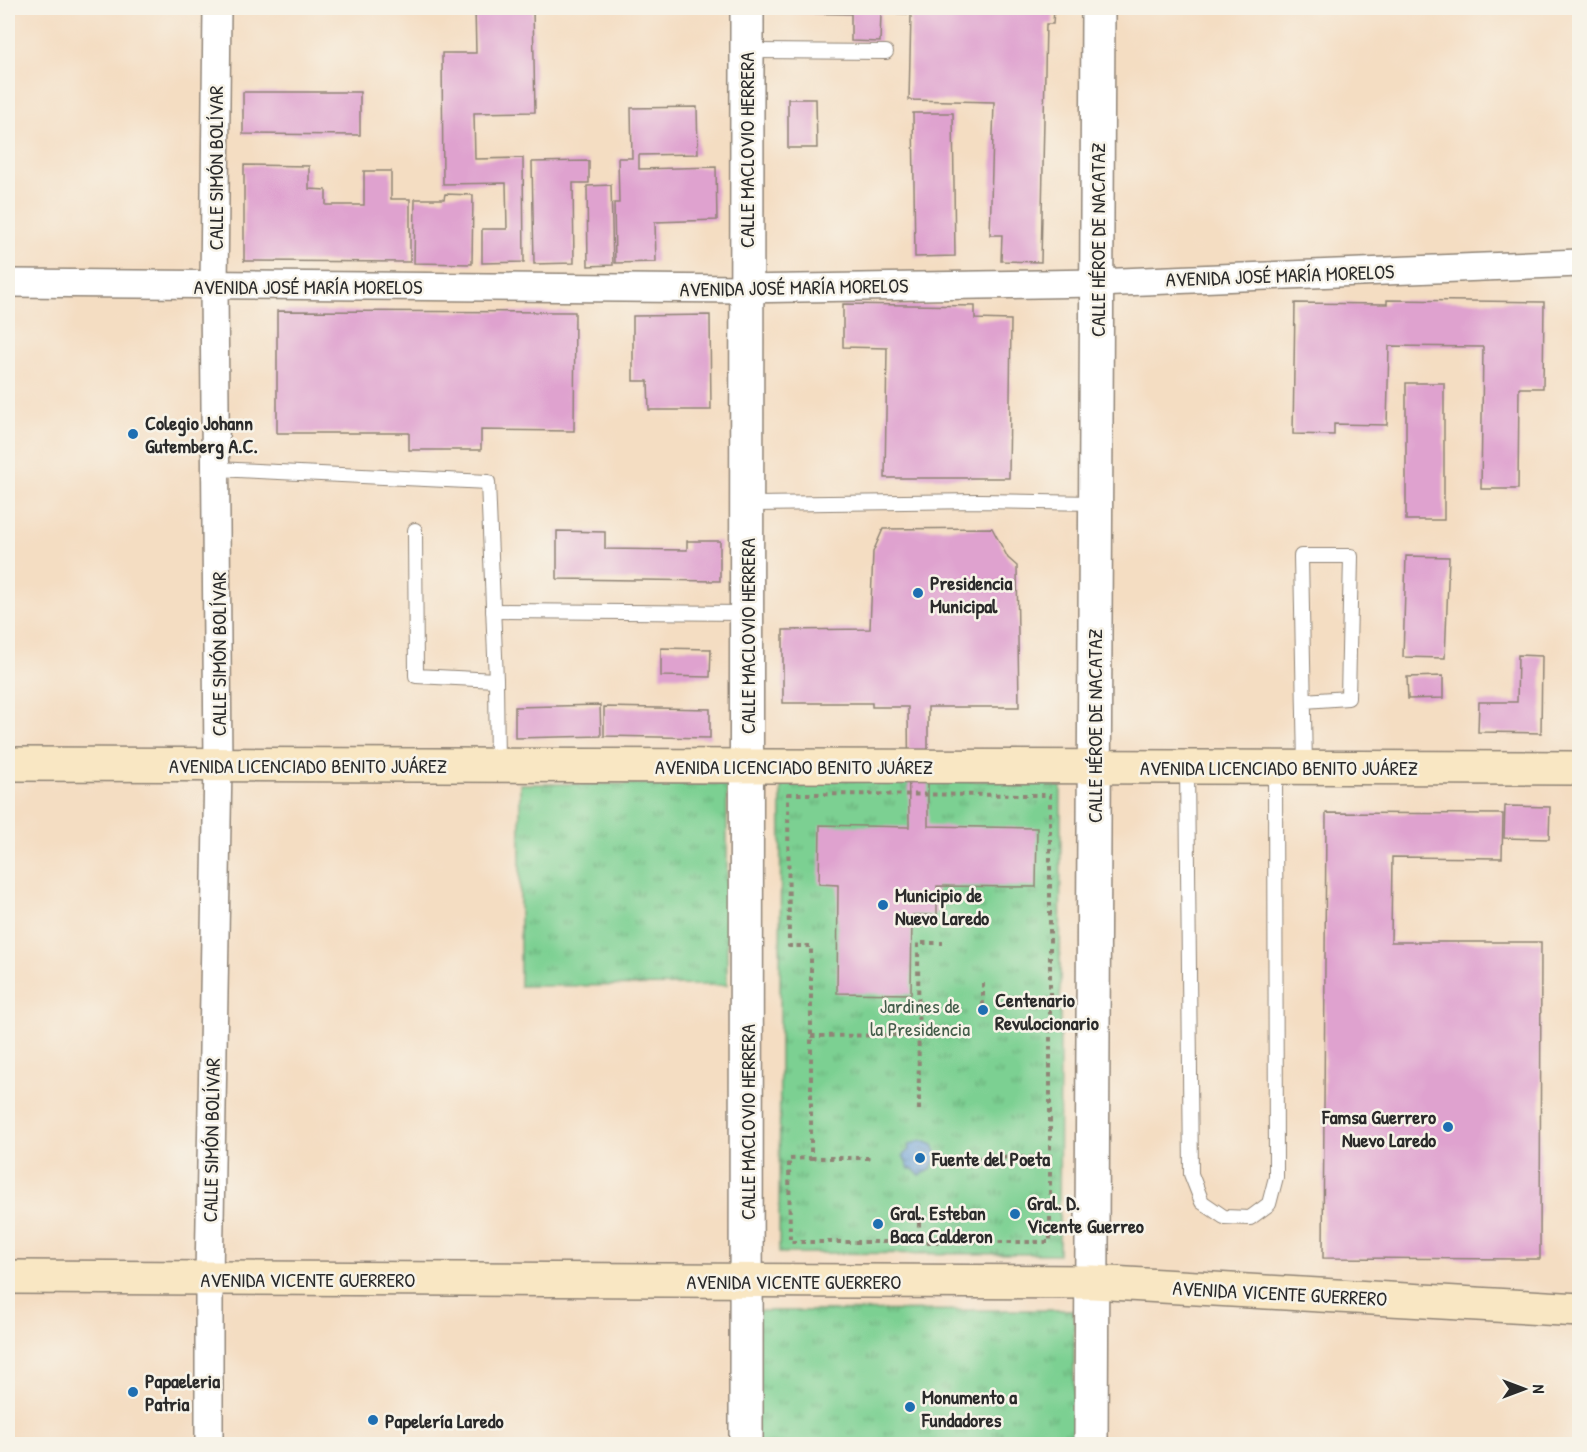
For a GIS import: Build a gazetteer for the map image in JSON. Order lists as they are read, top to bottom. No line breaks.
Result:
{"streets":{"main road":["AVENIDA LICENCIADO BENITO JUÁREZ","AVENIDA VICENTE GUERRERO"],"street":["CALLE MACLOVIO HERRERA","CALLE SIMÓN BOLÍVAR","CALLE HÉROE DE NACATAZ","AVENIDA JOSÉ MARÍA MORELOS"]},"crossings":[["CALLE MACLOVIO HERRERA","AVENIDA JOSÉ MARÍA MORELOS"],["CALLE MACLOVIO HERRERA","AVENIDA LICENCIADO BENITO JUÁREZ"],["CALLE MACLOVIO HERRERA","AVENIDA VICENTE GUERRERO"],["CALLE SIMÓN BOLÍVAR","AVENIDA JOSÉ MARÍA MORELOS"],["CALLE SIMÓN BOLÍVAR","AVENIDA LICENCIADO BENITO JUÁREZ"],["CALLE SIMÓN BOLÍVAR","AVENIDA VICENTE GUERRERO"],["CALLE HÉROE DE NACATAZ","AVENIDA JOSÉ MARÍA MORELOS"],["CALLE HÉROE DE NACATAZ","AVENIDA LICENCIADO BENITO JUÁREZ"],["CALLE HÉROE DE NACATAZ","AVENIDA VICENTE GUERRERO"]],"parks":["Jardines de la Presidencia"],"places":["Colegio Johann Gutemberg A.C.","Presidencia Municipal","Municipio de Nuevo Laredo","Centenario Revulocionario","Famsa Guerrero Nuevo Laredo","Fuente del Poeta","Gral. D. Vicente Guerreo","Gral. Esteban Baca Calderon","Papaeleria Patria","Monumento a Fundadores","Papelería Laredo"],"north":"right"}
